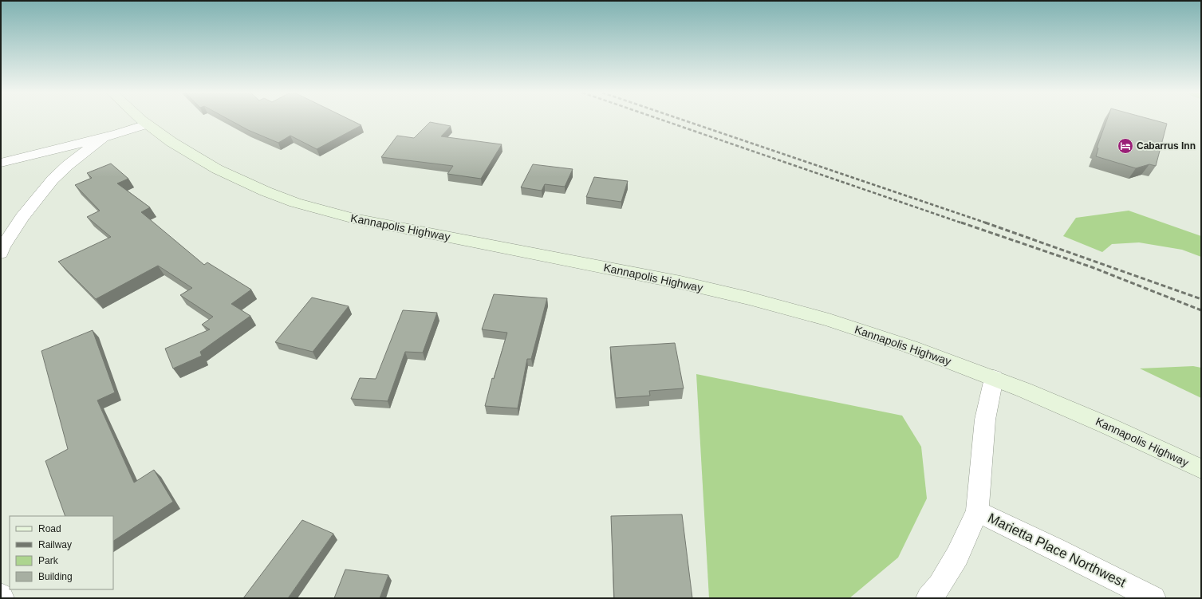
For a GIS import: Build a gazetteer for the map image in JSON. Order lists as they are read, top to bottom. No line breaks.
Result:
{"streets":{"main road":["Kannapolis Highway"],"street":["Marietta Place Northwest"]},"places":{"hotel":["Cabarrus Inn"]},"legend":["Road","Railway","Park","Building"]}
